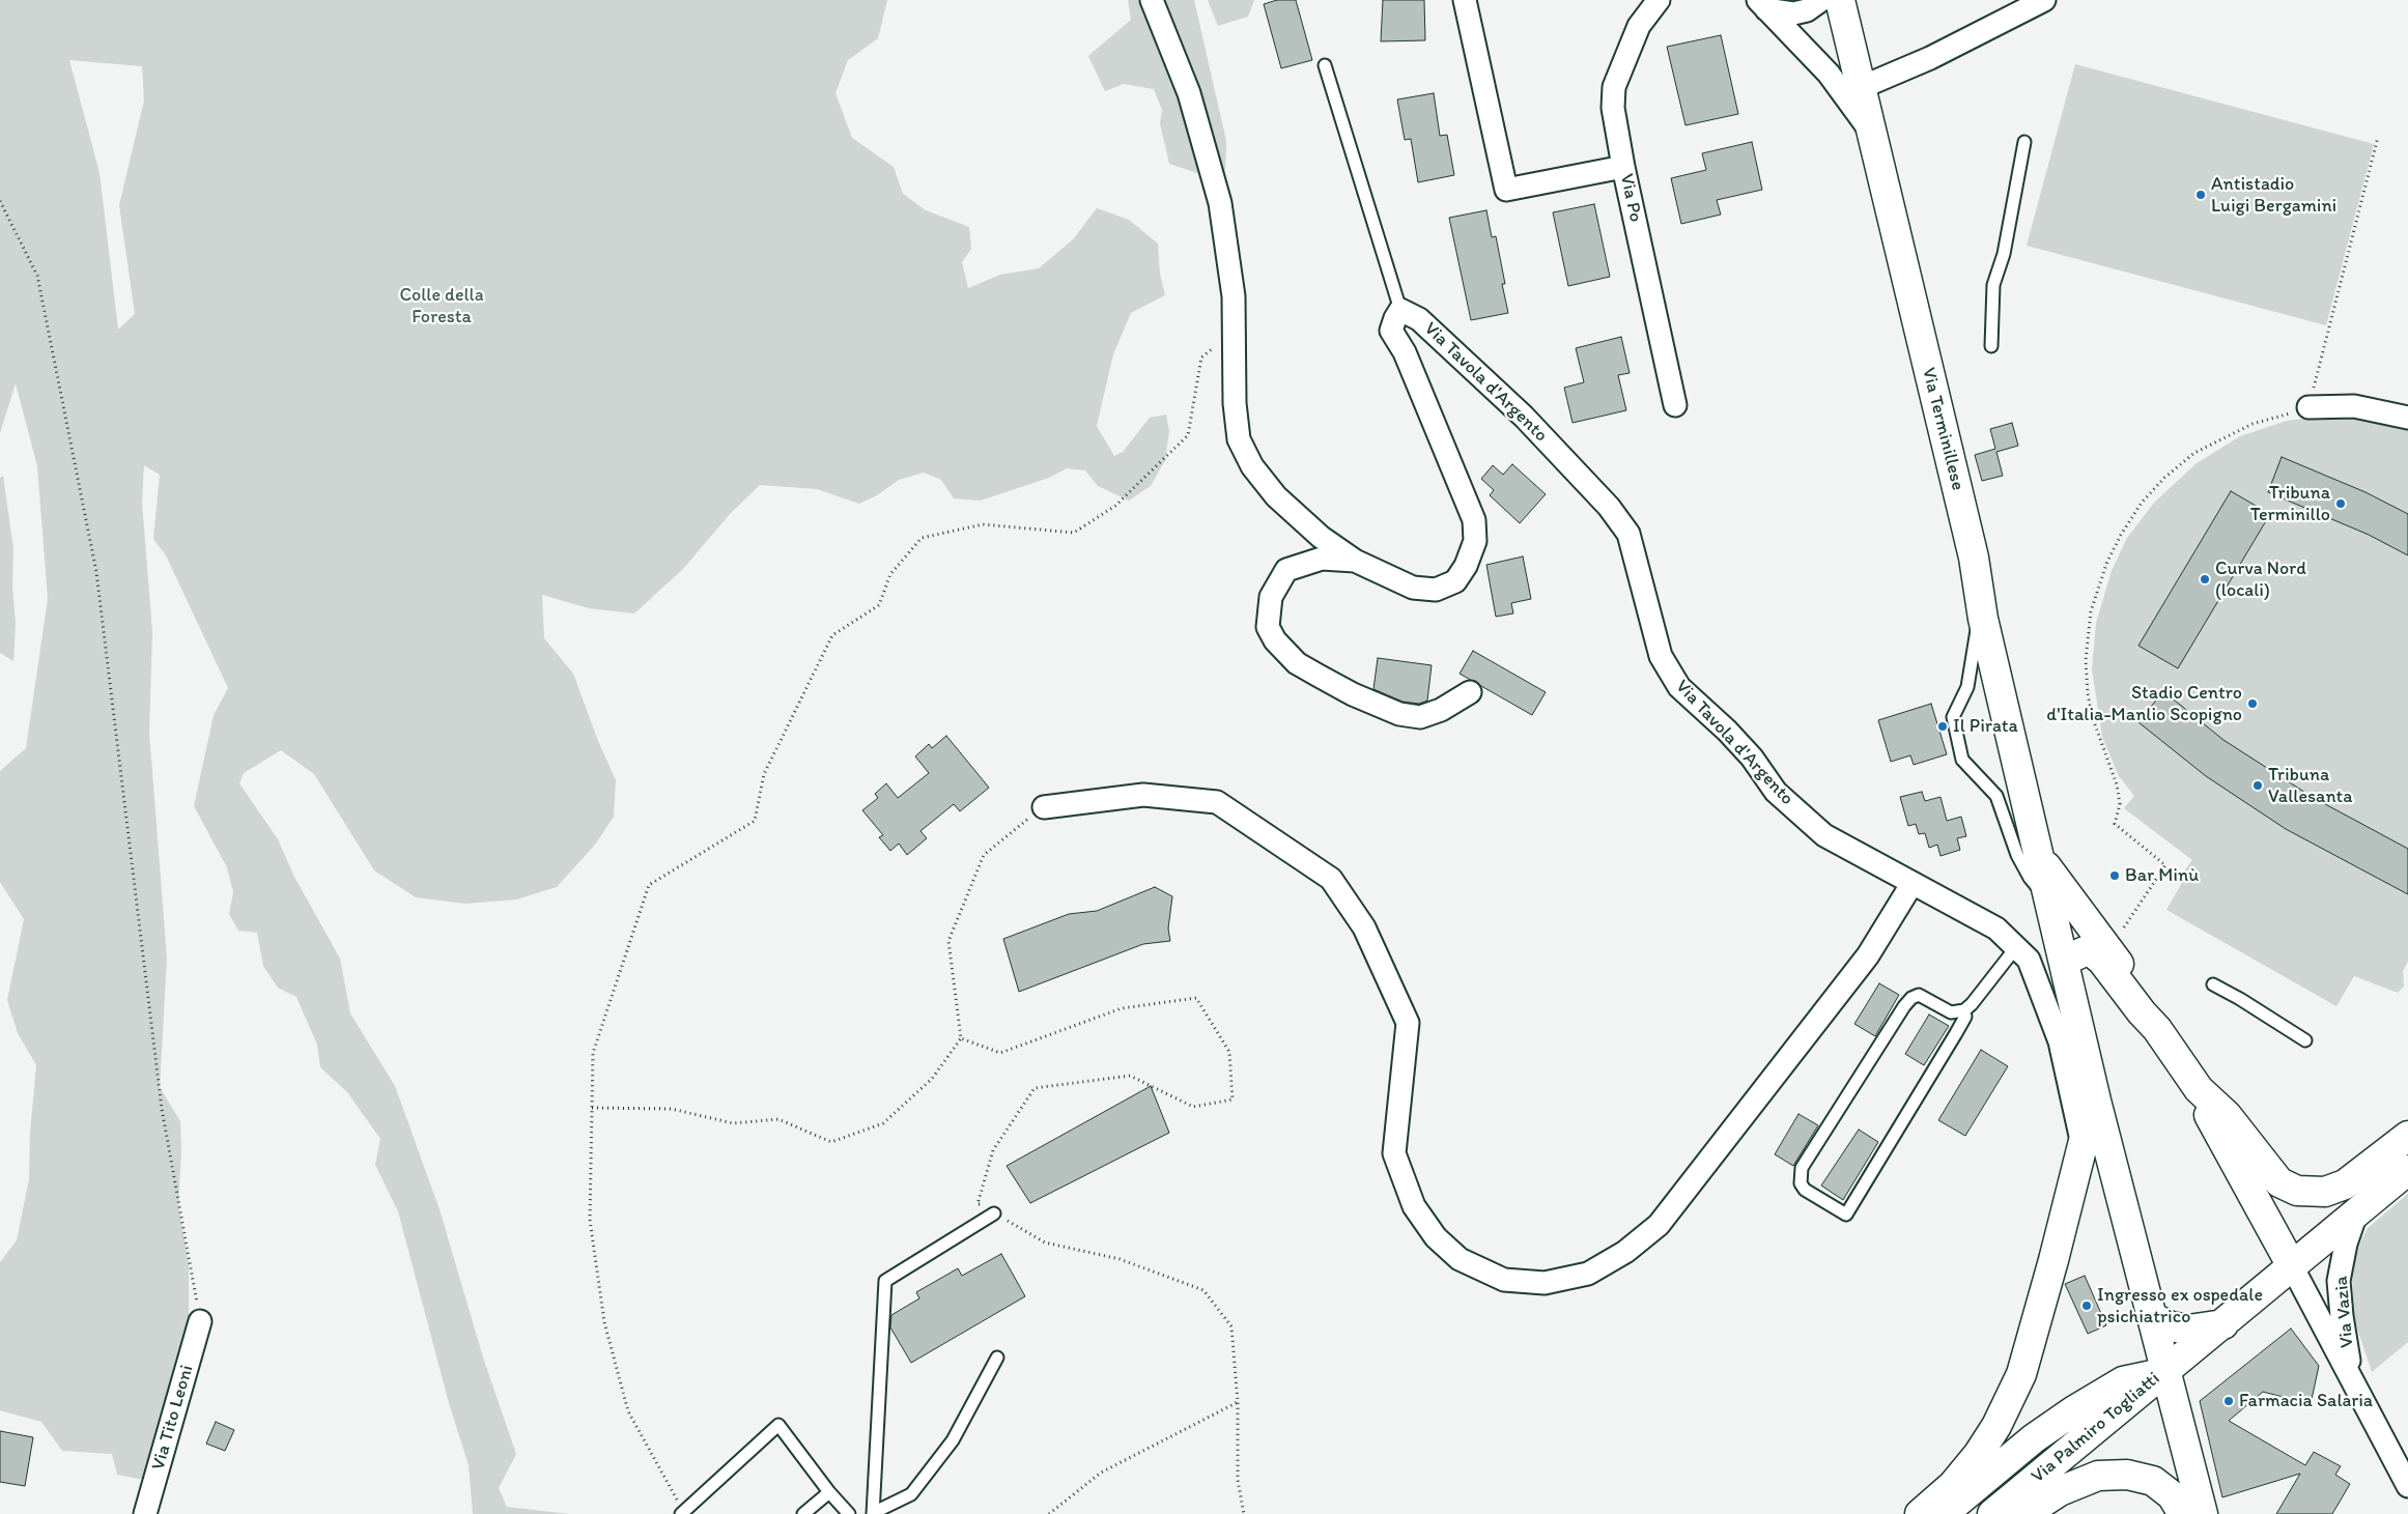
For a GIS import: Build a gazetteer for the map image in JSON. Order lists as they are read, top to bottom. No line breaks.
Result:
{"streets":{"street":["Via Po","Via Tavola d'Argento","Via Terminillese","Via Vazia","Via Tito Leoni","Via Palmiro Togliatti"]},"crossings":[["Via Terminillese","Via Palmiro Togliatti"]],"parks":["Colle della Foresta"],"places":["Antistadio Luigi Bergamini","Tribuna Terminillo","Curva Nord (locali)","Stadio Centro d'Italia-Manlio Scopigno","Il Pirata","Tribuna Vallesanta","Bar Minù","Ingresso ex ospedale psichiatrico","Farmacia Salaria"]}
